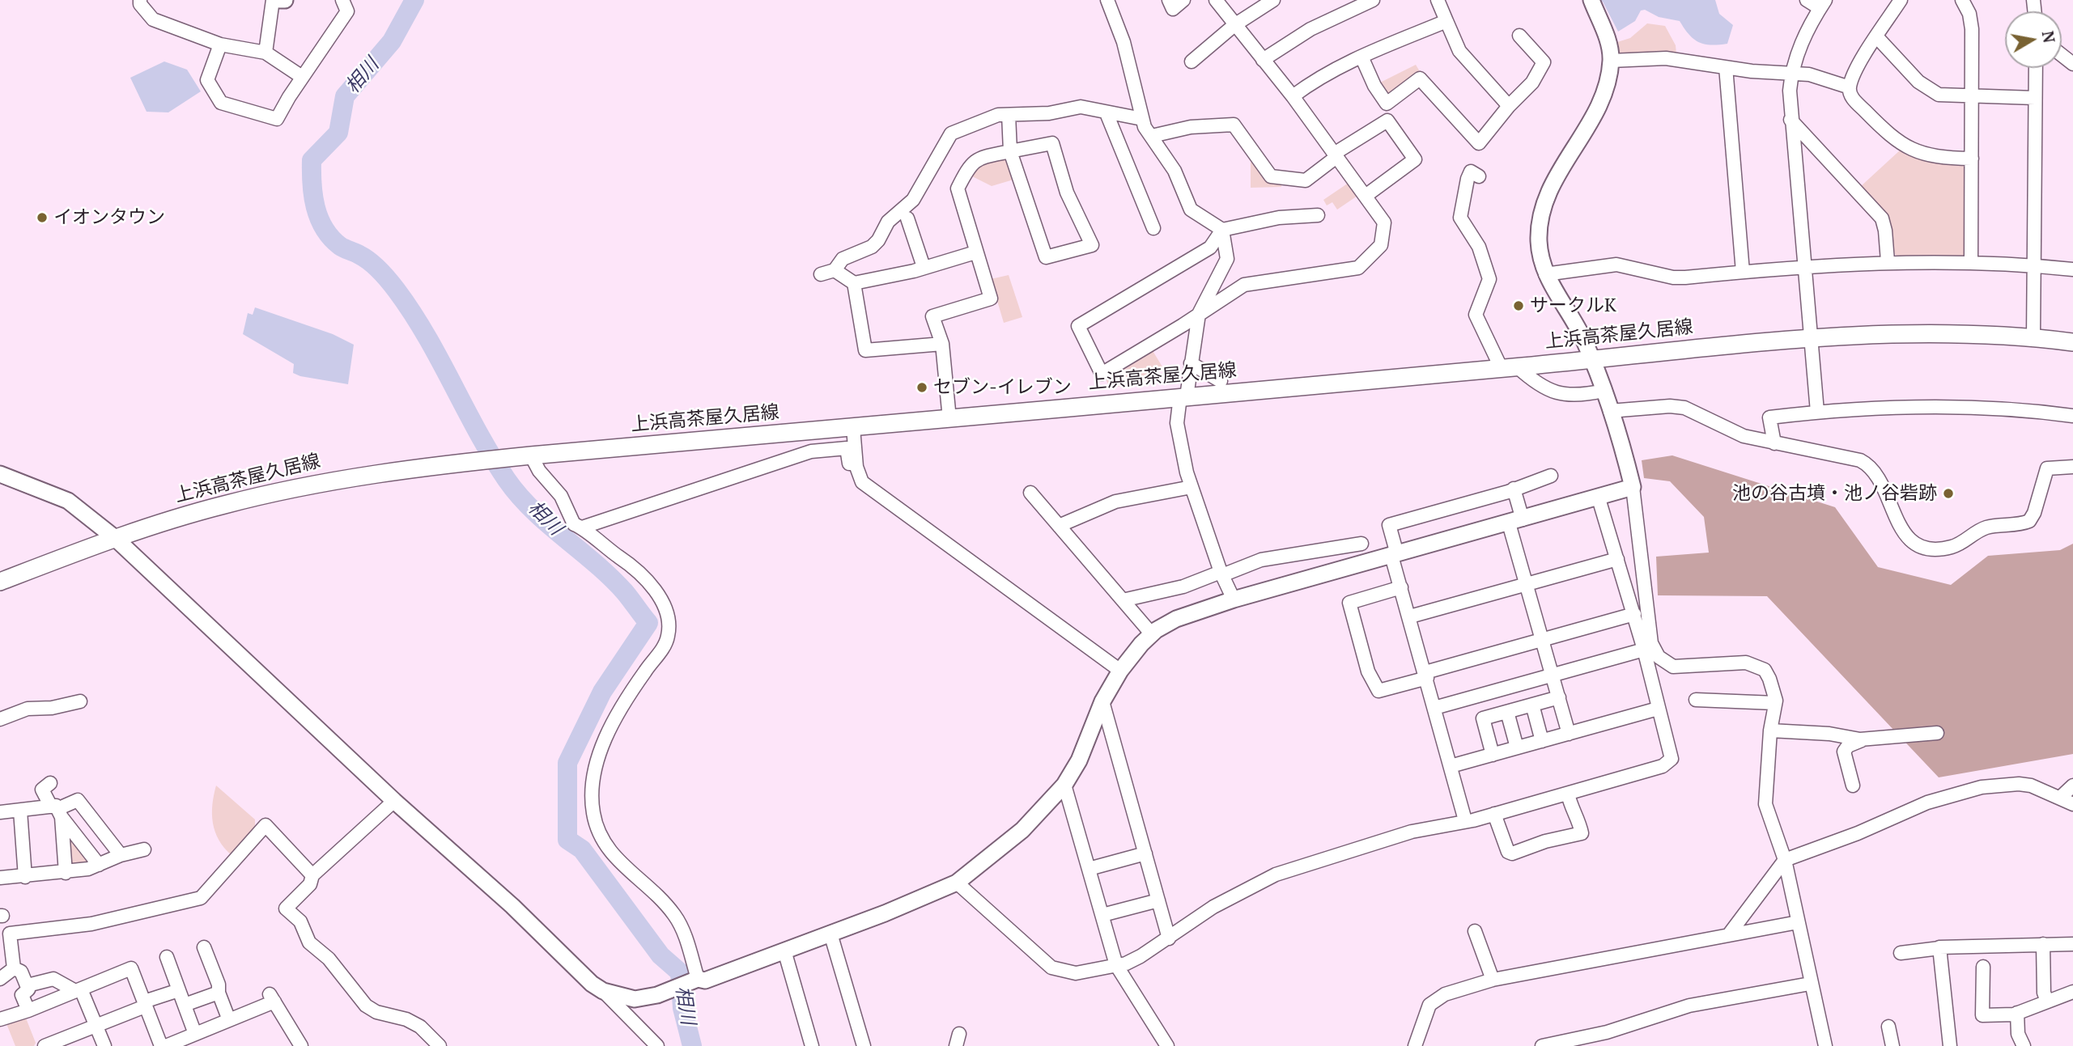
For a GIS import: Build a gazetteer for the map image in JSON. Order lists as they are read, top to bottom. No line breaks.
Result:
{"streets":{"main road":["上浜高茶屋久居線"]},"water":["相川"],"places":["イオンタウン","サークルK","セブン-イレブン","池の谷古墳・池ノ谷砦跡"],"north":"right"}
